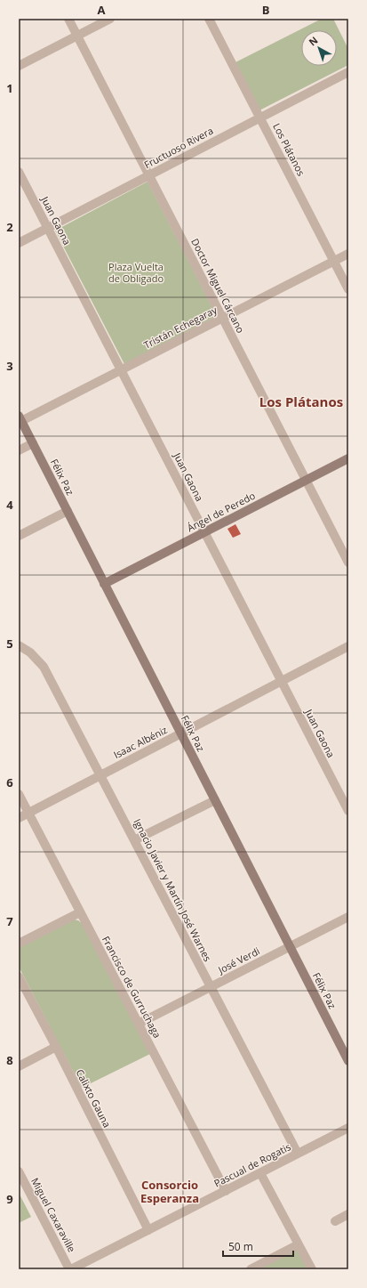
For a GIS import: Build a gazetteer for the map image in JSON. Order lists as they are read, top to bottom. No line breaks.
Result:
{"streets":{"main road":["Félix Paz","Ángel de Peredo"],"street":["Fructuoso Rivera","Los Plátanos","Juan Gaona","Doctor Miguel Cárcano","Tristán Echegaray","Isaac Albéniz","Ignacio Javier y Martín José Warnes","José Verdi","Francisco de Gurruchaga","Calixto Gauna","Pascual de Rogatis","Miguel Caxaraville"]},"crossings":[["Fructuoso Rivera","Los Plátanos"],["Fructuoso Rivera","Juan Gaona"],["Fructuoso Rivera","Doctor Miguel Cárcano"],["Los Plátanos","Tristán Echegaray"],["Juan Gaona","Tristán Echegaray"],["Juan Gaona","Ángel de Peredo"],["Juan Gaona","Isaac Albéniz"],["Doctor Miguel Cárcano","Tristán Echegaray"],["Doctor Miguel Cárcano","Ángel de Peredo"],["Tristán Echegaray","Félix Paz"],["Félix Paz","Ángel de Peredo"],["Félix Paz","Isaac Albéniz"],["Félix Paz","José Verdi"],["Isaac Albéniz","Ignacio Javier y Martín José Warnes"],["Isaac Albéniz","Francisco de Gurruchaga"],["Ignacio Javier y Martín José Warnes","José Verdi"],["Ignacio Javier y Martín José Warnes","Pascual de Rogatis"],["José Verdi","Francisco de Gurruchaga"],["Francisco de Gurruchaga","Pascual de Rogatis"],["Calixto Gauna","Pascual de Rogatis"],["Pascual de Rogatis","Miguel Caxaraville"]],"districts":["Los Plátanos","Consorcio Esperanza"],"parks":["Plaza Vuelta de Obligado"],"scale_bar":"50 m","north":"top left","grid":{"columns":["A","B"],"rows":["1","2","3","4","5","6","7","8","9"]}}
